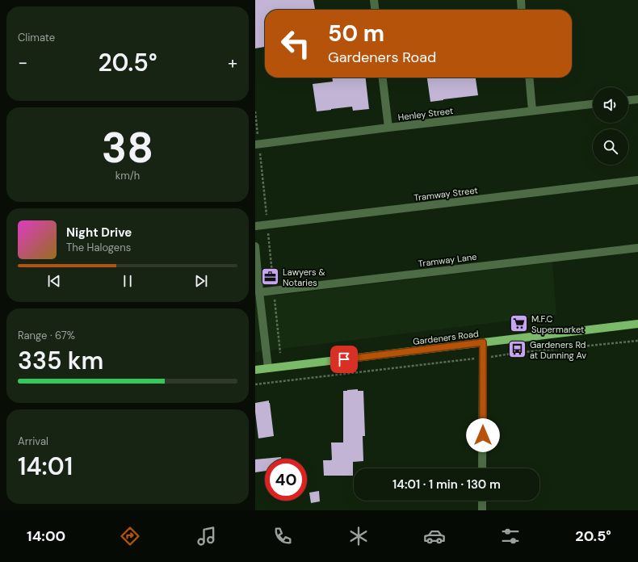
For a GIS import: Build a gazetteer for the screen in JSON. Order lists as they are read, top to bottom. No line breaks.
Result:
{"streets":{"main road":["Gardeners Road"],"street":["Henley Street","Tramway Street","Tramway Lane"]},"places":{"office":["Lawyers & Notaries"],"supermarket":["M.F.C Supermarket"],"bus stop":["Gardeners Rd at Dunning Av"]},"page":{"tile":["Climate",["38","km/h"],["Range · 67%","335 km"],["Arrival","14:01"]],"turn":["50 m","Gardeners Road"],"heat":["−","20.5°","+"],"song":["Night Drive","The Halogens"],"limit":"40","trip":"14:01 · 1 min · 130 m","tabs":["14:00","20.5°"]}}
